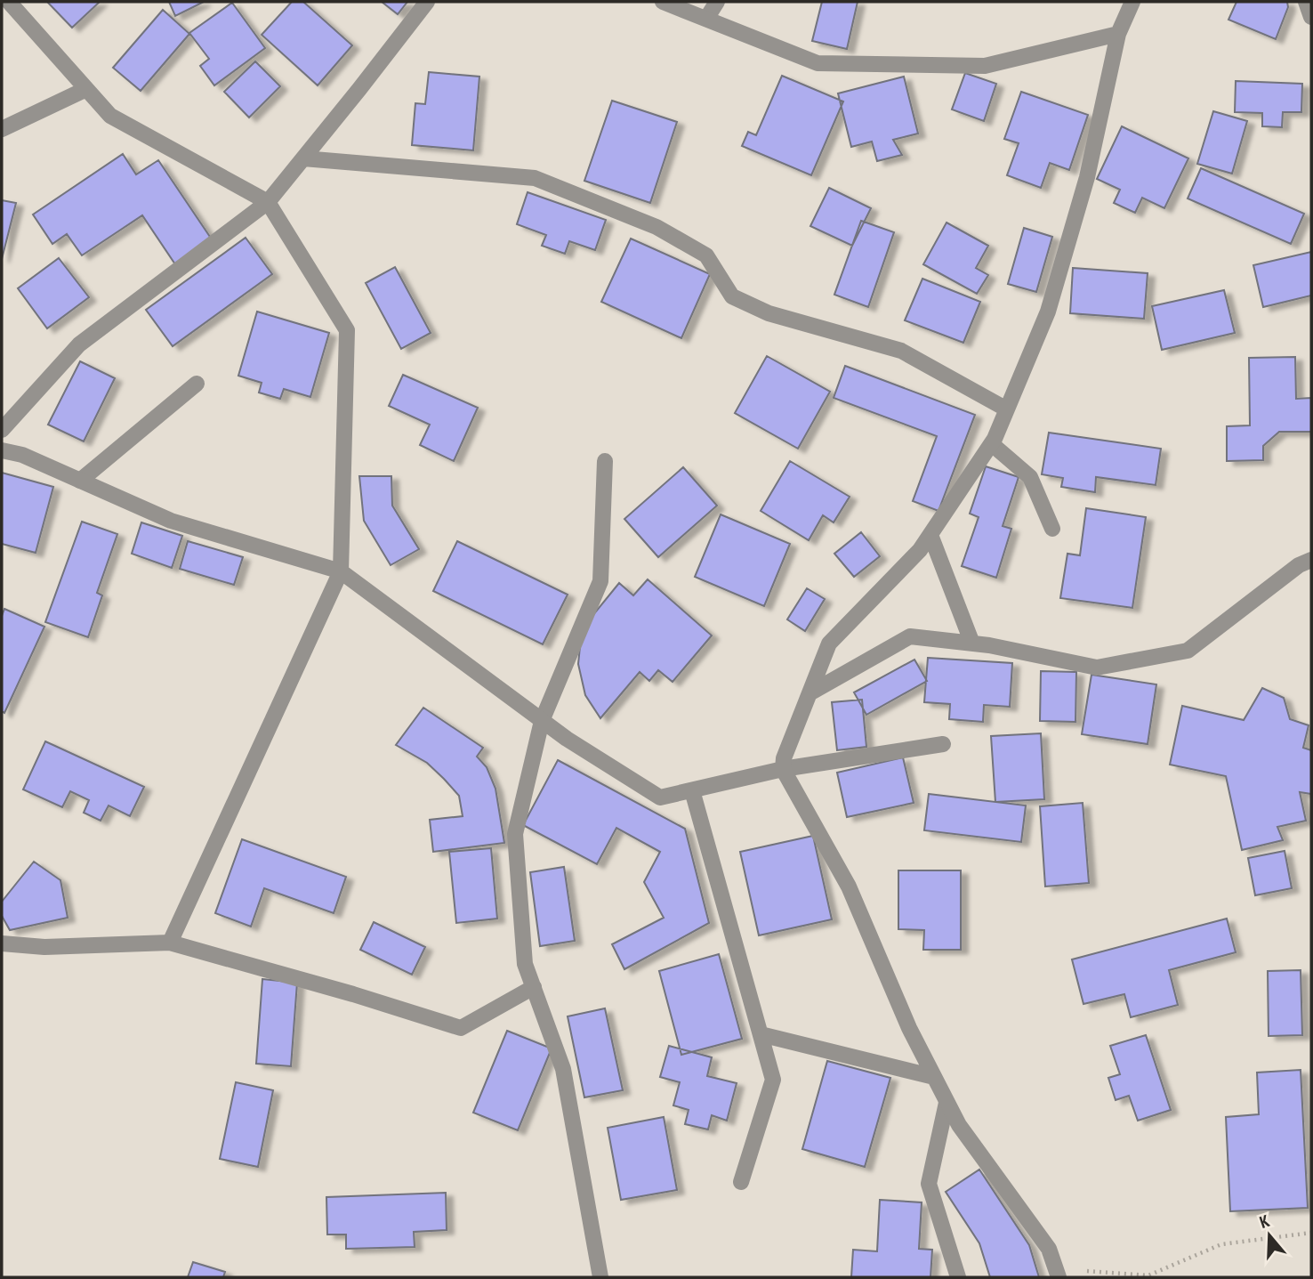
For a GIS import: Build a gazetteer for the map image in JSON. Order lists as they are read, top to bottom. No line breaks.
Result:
{"north":"top"}
